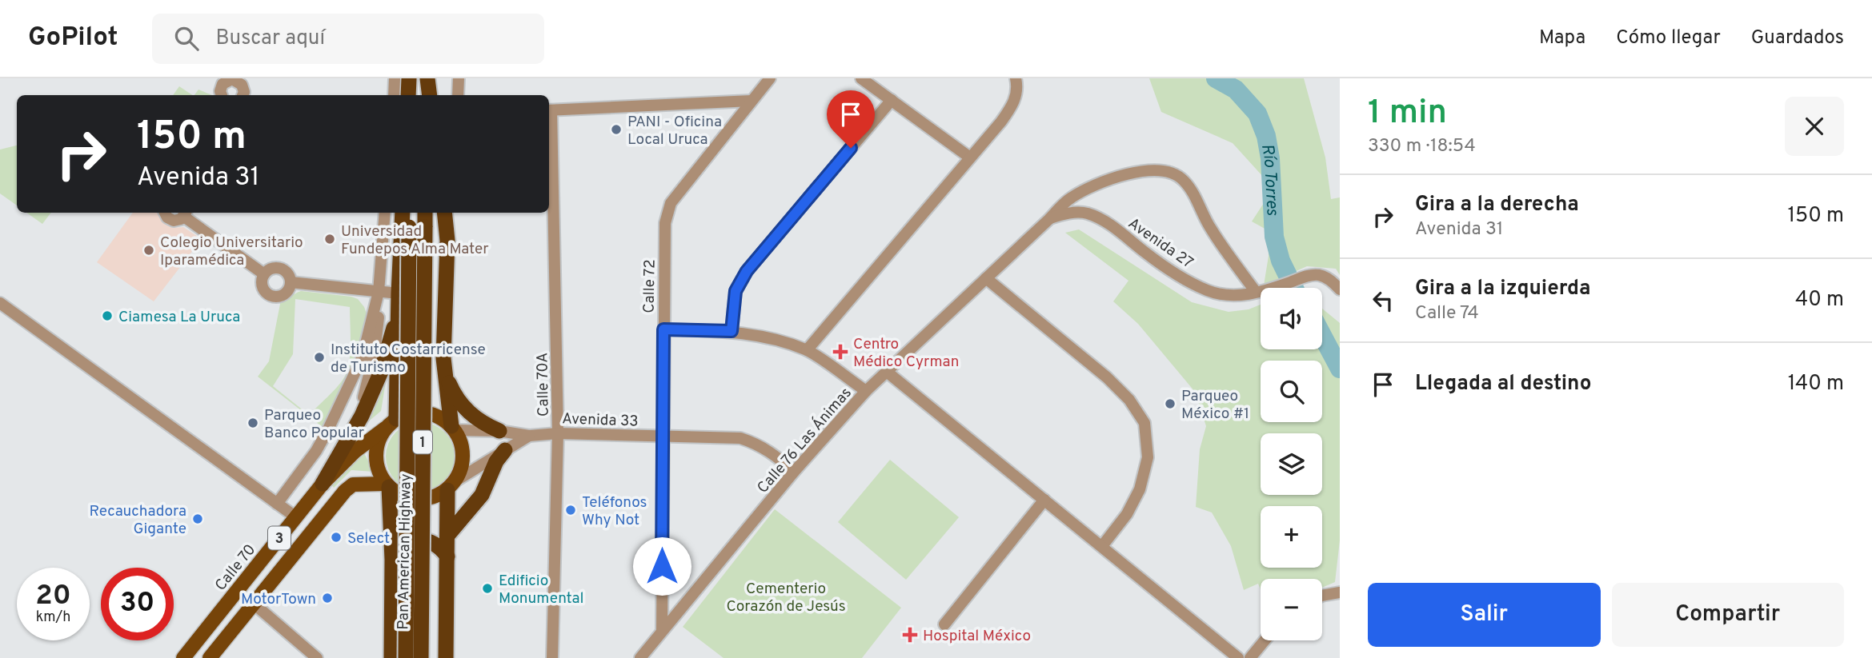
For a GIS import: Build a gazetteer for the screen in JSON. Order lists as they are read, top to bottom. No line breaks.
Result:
{"streets":{"highway":["1","Pan American Highway"],"main road":["3","Calle 70"],"street":["Avenida 27","Calle 72","Calle 70A","Avenida 33","Calle 76 Las Ánimas"]},"crossings":[["Avenida 27","Calle 76 Las Ánimas"],["Calle 72","Avenida 33"],["Calle 72","Calle 76 Las Ánimas"],["Calle 70A","Avenida 33"],["Avenida 33","Calle 76 Las Ánimas"],["Avenida 33","3"],["Avenida 33","Calle 70"],["3","Calle 70"]],"water":["Río Torres"],"parks":["Cementerio Corazón de Jesús"],"places":{"other":["PANI - Oficina Local Uruca","Universidad Fundepos Alma Mater","Colegio Universitario Iparamédica","Ciamesa La Uruca","Instituto Costarricense de Turismo","Parqueo México #1","Parqueo Banco Popular","Teléfonos Why Not","Recauchadora Gigante","Select","Edificio Monumental","MotorTown"],"health":["Centro Médico Cyrman","Hospital México"]},"page":{"header":"GoPilot","search":"Buscar aquí","nav":["Mapa","Cómo llegar","Guardados"],"heading":["1 min","330 m · 18:54"],"turn":["150 m","Avenida 31"],"list":[{"name":"Gira a la derecha","note":"Avenida 31","value":"150 m"},{"name":"Gira a la izquierda","note":"Calle 74","value":"40 m"},{"name":"Llegada al destino","value":"140 m"}],"map_buttons":["+","−"],"speed":"20 km/h","limit":"30","buttons":["Salir","Compartir"]}}
